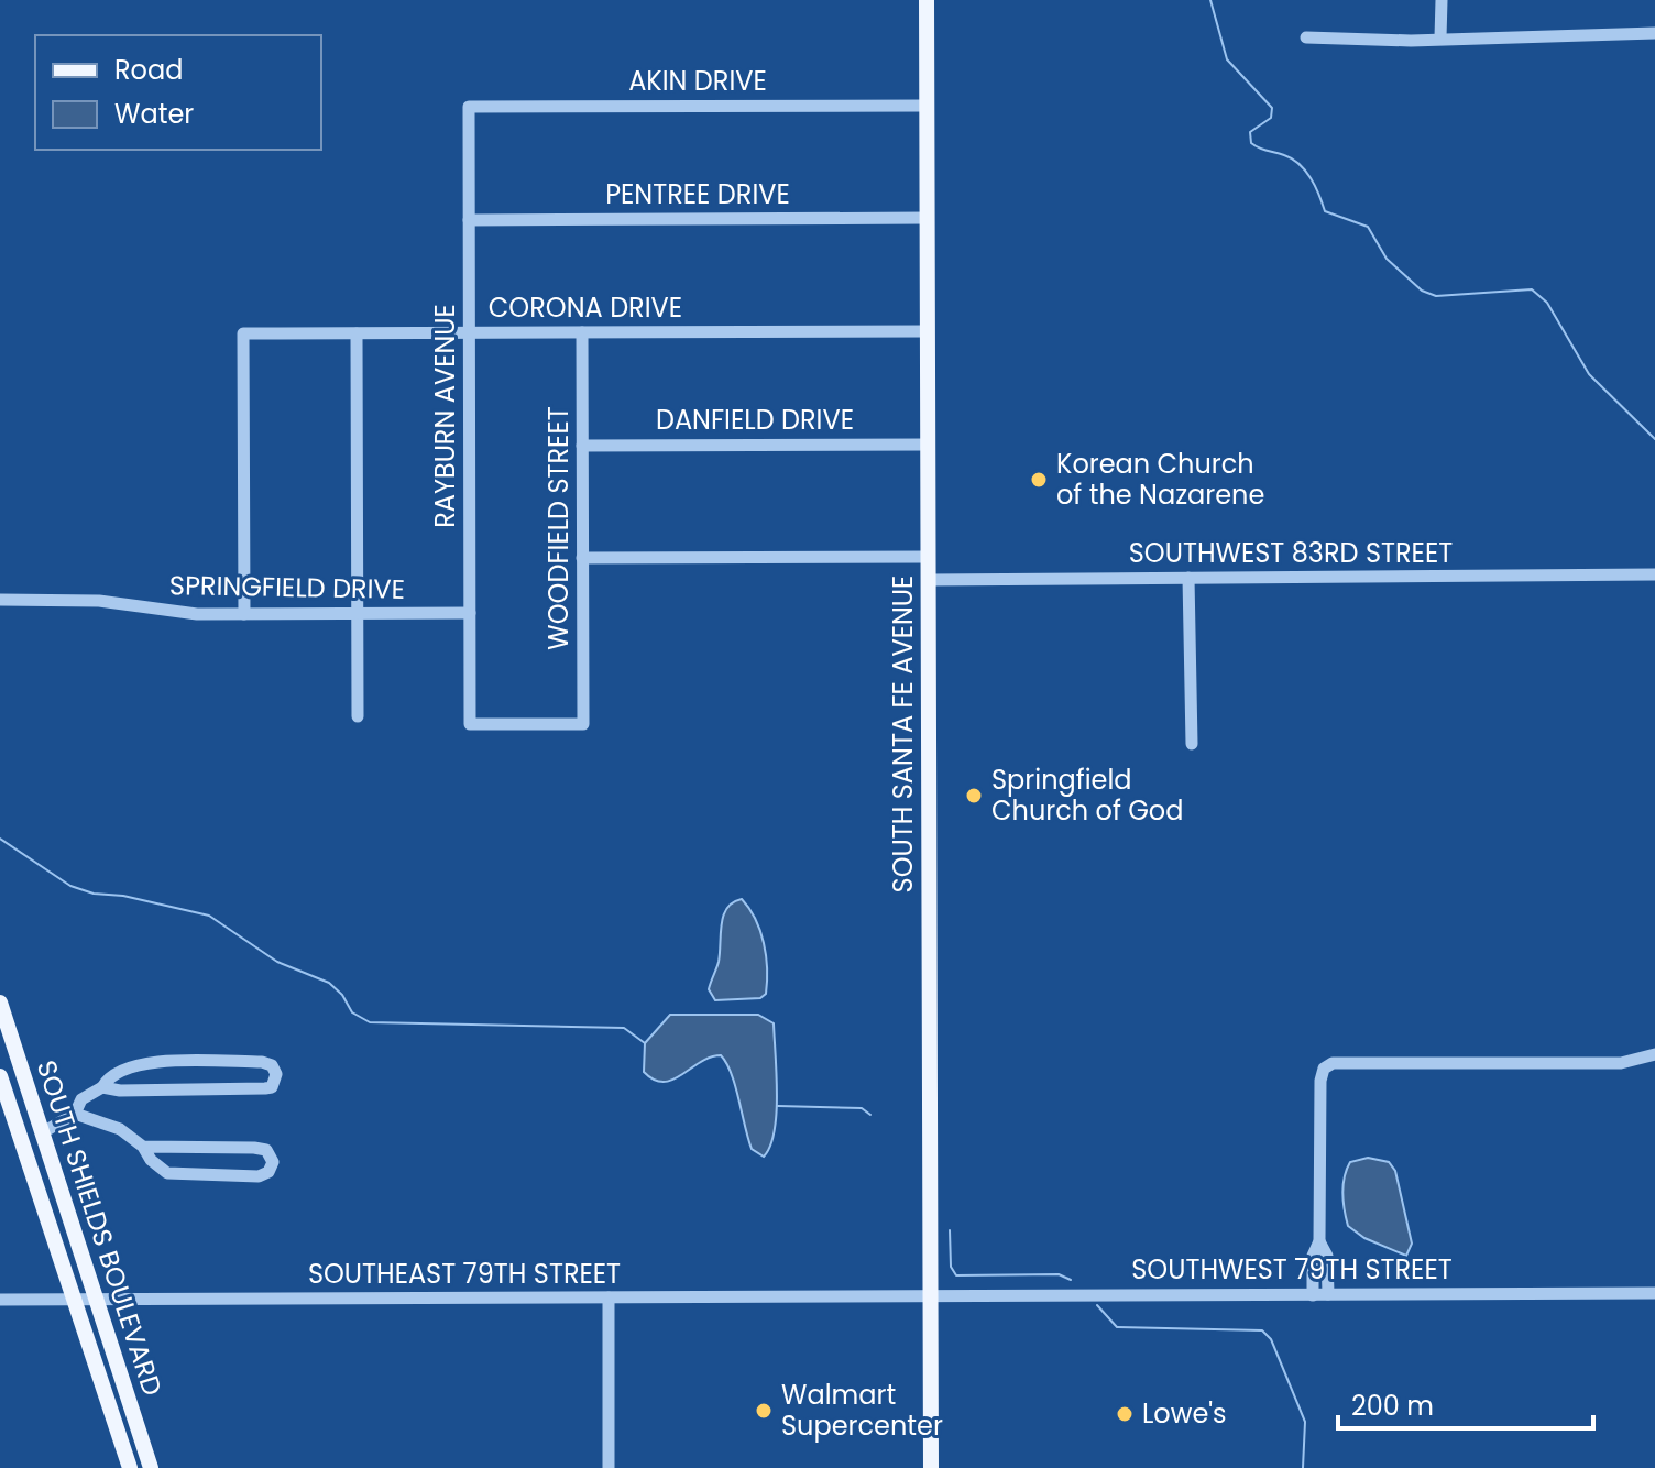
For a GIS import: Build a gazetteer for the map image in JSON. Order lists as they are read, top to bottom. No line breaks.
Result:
{"streets":{"main road":["SOUTH SANTA FE AVENUE","SOUTH SHIELDS BOULEVARD"],"street":["AKIN DRIVE","PENTREE DRIVE","CORONA DRIVE","RAYBURN AVENUE","DANFIELD DRIVE","WOODFIELD STREET","SOUTHWEST 83RD STREET","SPRINGFIELD DRIVE","SOUTHWEST 79TH STREET","SOUTHEAST 79TH STREET"]},"crossings":[["AKIN DRIVE","RAYBURN AVENUE"],["AKIN DRIVE","SOUTH SANTA FE AVENUE"],["PENTREE DRIVE","RAYBURN AVENUE"],["PENTREE DRIVE","SOUTH SANTA FE AVENUE"],["CORONA DRIVE","RAYBURN AVENUE"],["CORONA DRIVE","WOODFIELD STREET"],["CORONA DRIVE","SPRINGFIELD DRIVE"],["CORONA DRIVE","SOUTH SANTA FE AVENUE"],["RAYBURN AVENUE","WOODFIELD STREET"],["RAYBURN AVENUE","SPRINGFIELD DRIVE"],["DANFIELD DRIVE","WOODFIELD STREET"],["DANFIELD DRIVE","SOUTH SANTA FE AVENUE"],["SOUTHWEST 83RD STREET","SOUTH SANTA FE AVENUE"],["SOUTH SANTA FE AVENUE","SOUTHWEST 79TH STREET"],["SOUTH SANTA FE AVENUE","SOUTHEAST 79TH STREET"],["SOUTH SHIELDS BOULEVARD","SOUTHEAST 79TH STREET"],["SOUTHWEST 79TH STREET","SOUTHEAST 79TH STREET"]],"places":["Korean Church of the Nazarene","Springfield Church of God","Walmart Supercenter","Lowe's"],"legend":["Road","Water"],"scale_bar":"200 m"}
